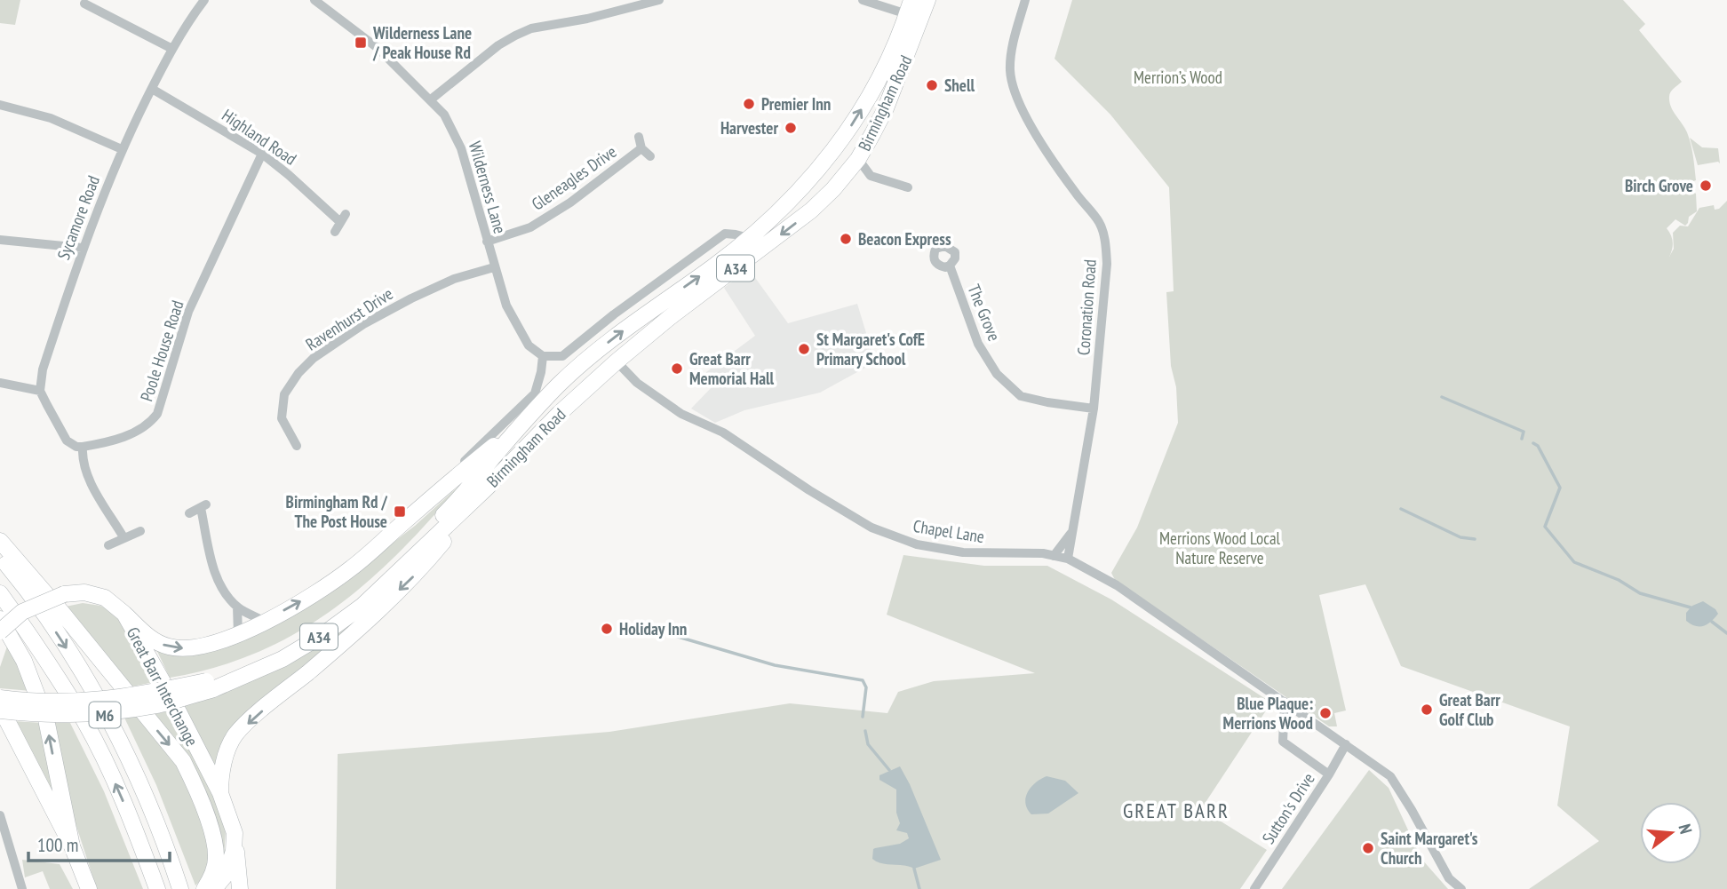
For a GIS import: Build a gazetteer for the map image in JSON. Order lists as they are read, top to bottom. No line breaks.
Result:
{"streets":{"highway":["Birmingham Road","A34","Great Barr Interchange","M6"],"street":["Highland Road","Gleneagles Drive","Wilderness Lane","Sycamore Road","Coronation Road","The Grove","Ravenhurst Drive","Poole House Road","Chapel Lane","Sutton's Drive"]},"crossings":[["Birmingham Road","Wilderness Lane"],["Birmingham Road","Chapel Lane"],["Highland Road","Sycamore Road"],["Highland Road","Poole House Road"],["Gleneagles Drive","Wilderness Lane"],["Wilderness Lane","Ravenhurst Drive"],["Coronation Road","The Grove"],["Coronation Road","Chapel Lane"],["Chapel Lane","Sutton's Drive"]],"districts":["GREAT BARR"],"parks":["Merrion’s Wood","Merrions Wood Local Nature Reserve"],"places":{"transit":["Wilderness Lane / Peak House Rd","Birmingham Rd / The Post House"],"other":["Shell","Premier Inn","Harvester","Birch Grove","Beacon Express","St Margaret's CofE Primary School","Great Barr Memorial Hall","Holiday Inn","Great Barr Golf Club","Blue Plaque: Merrions Wood","Saint Margaret's Church"]},"scale_bar":"100 m","north":"right"}
